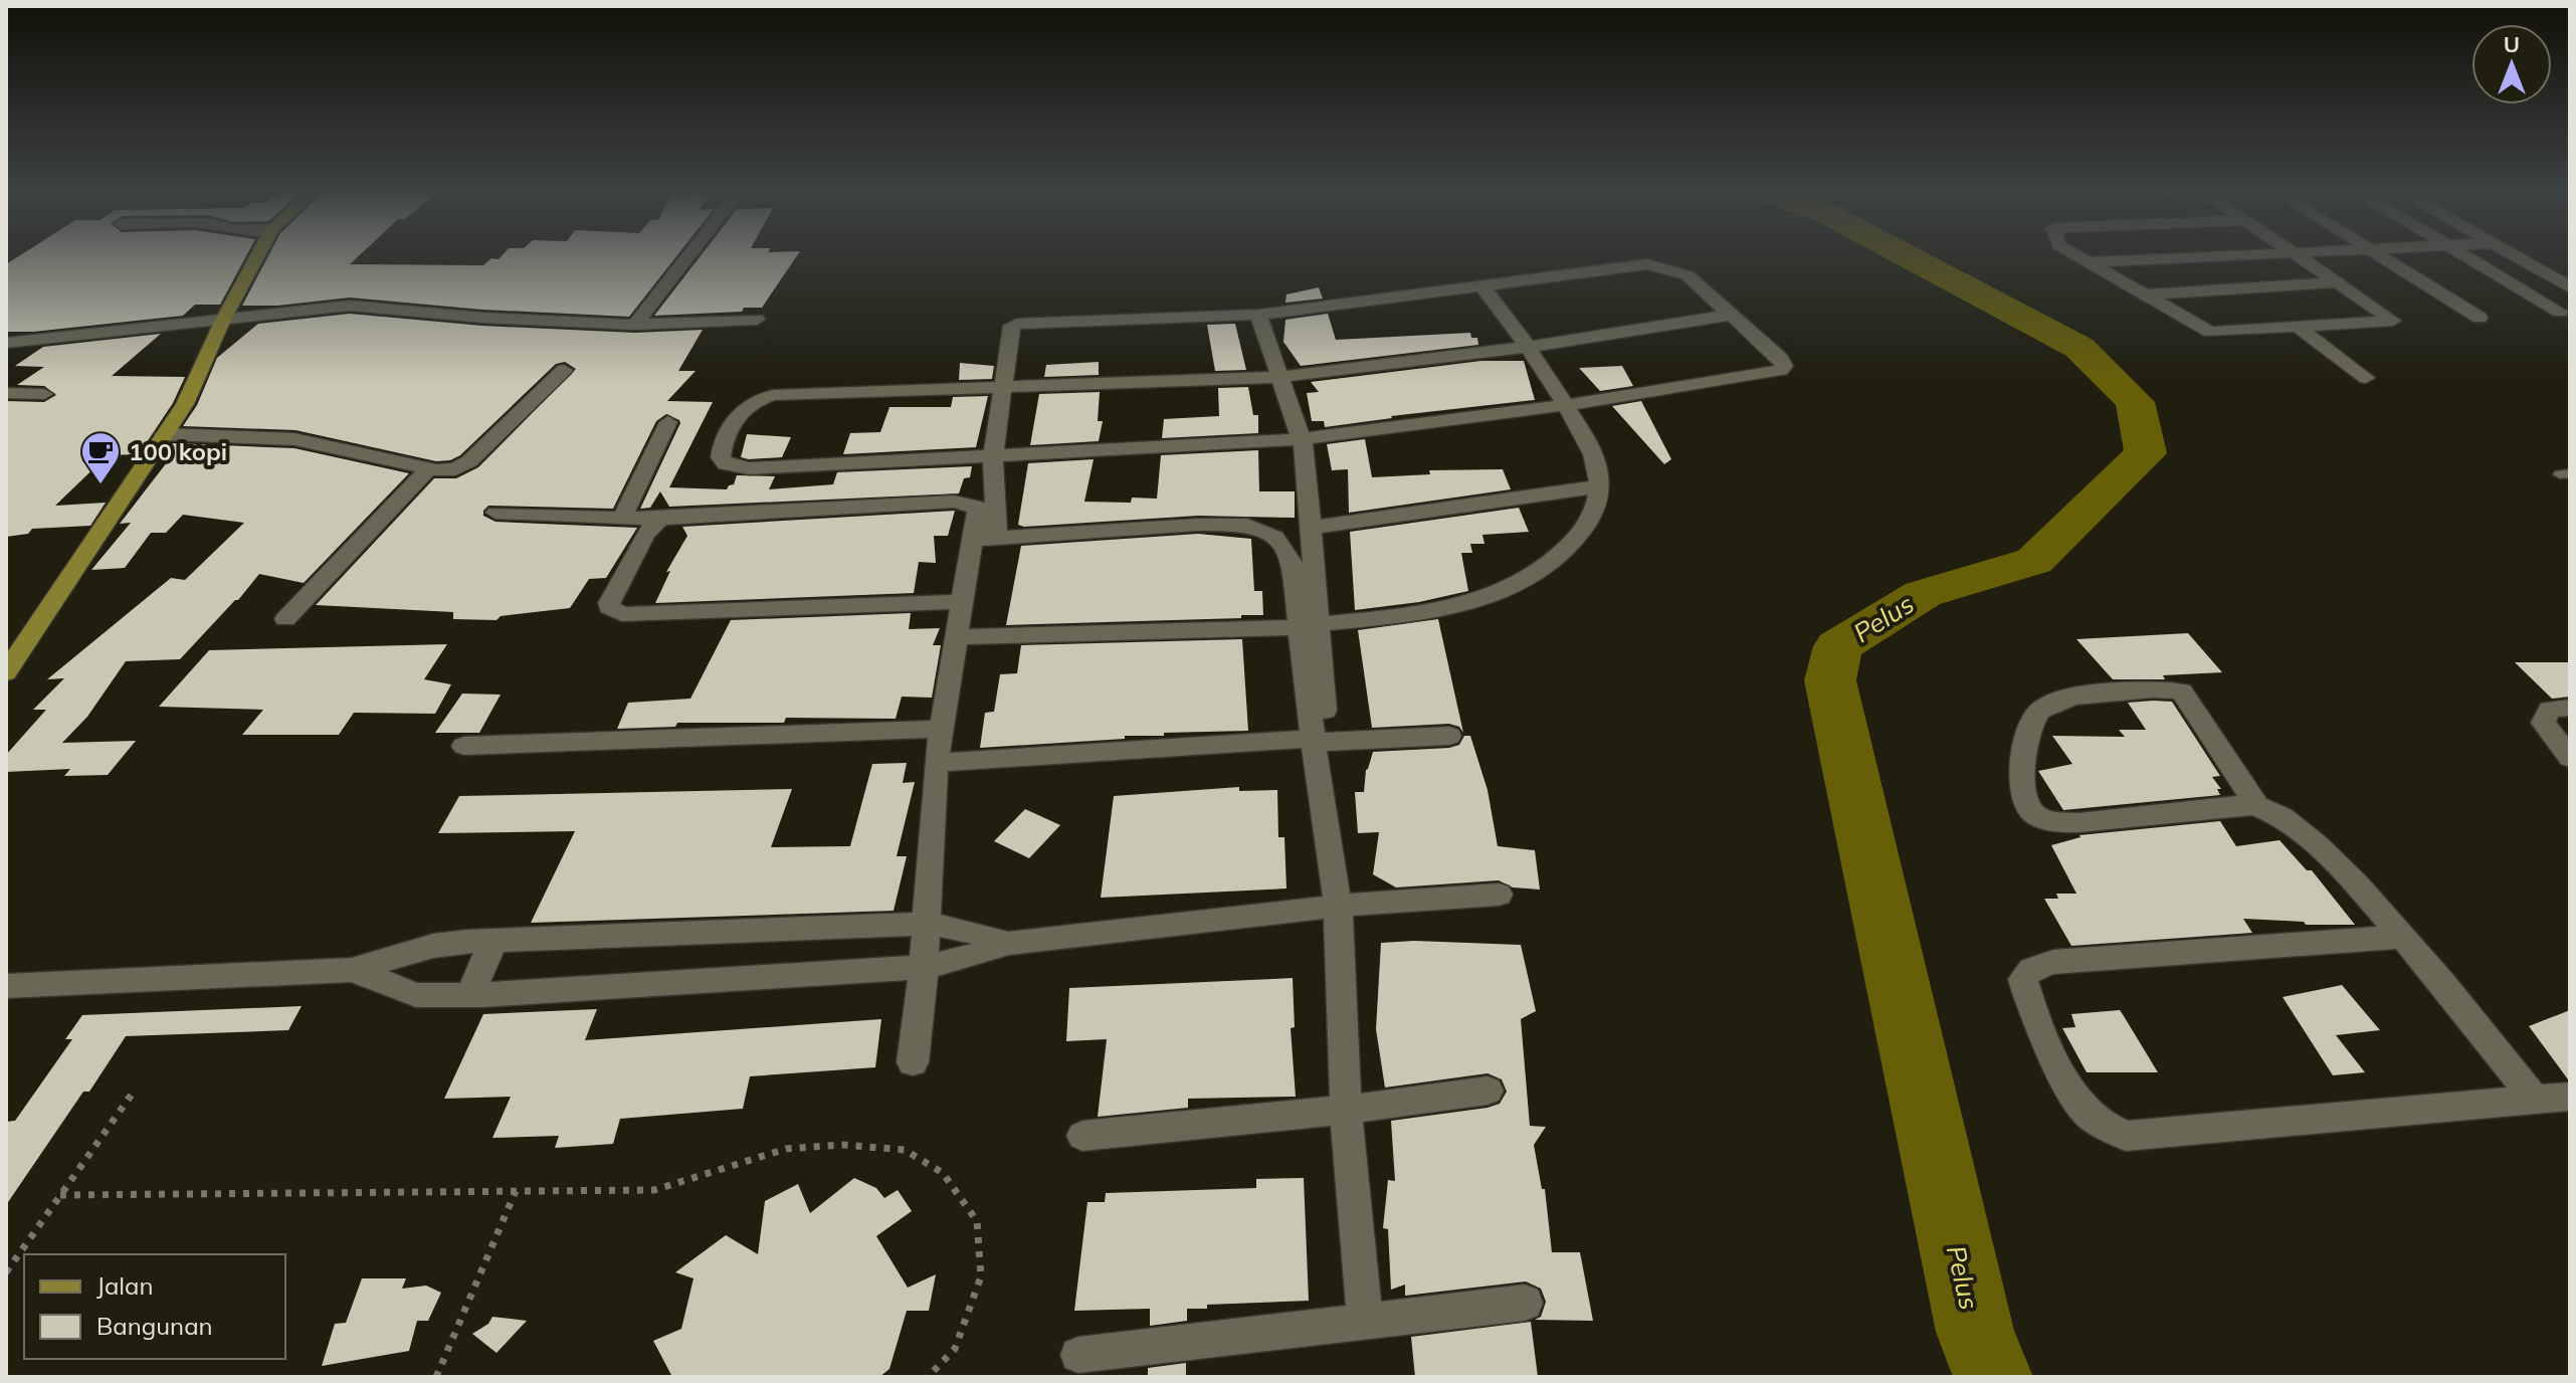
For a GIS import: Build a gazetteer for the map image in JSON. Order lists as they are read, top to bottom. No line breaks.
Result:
{"water":["Pelus"],"places":{"cafe":["100 kopi"]},"legend":["Jalan","Bangunan"],"north":"top"}
